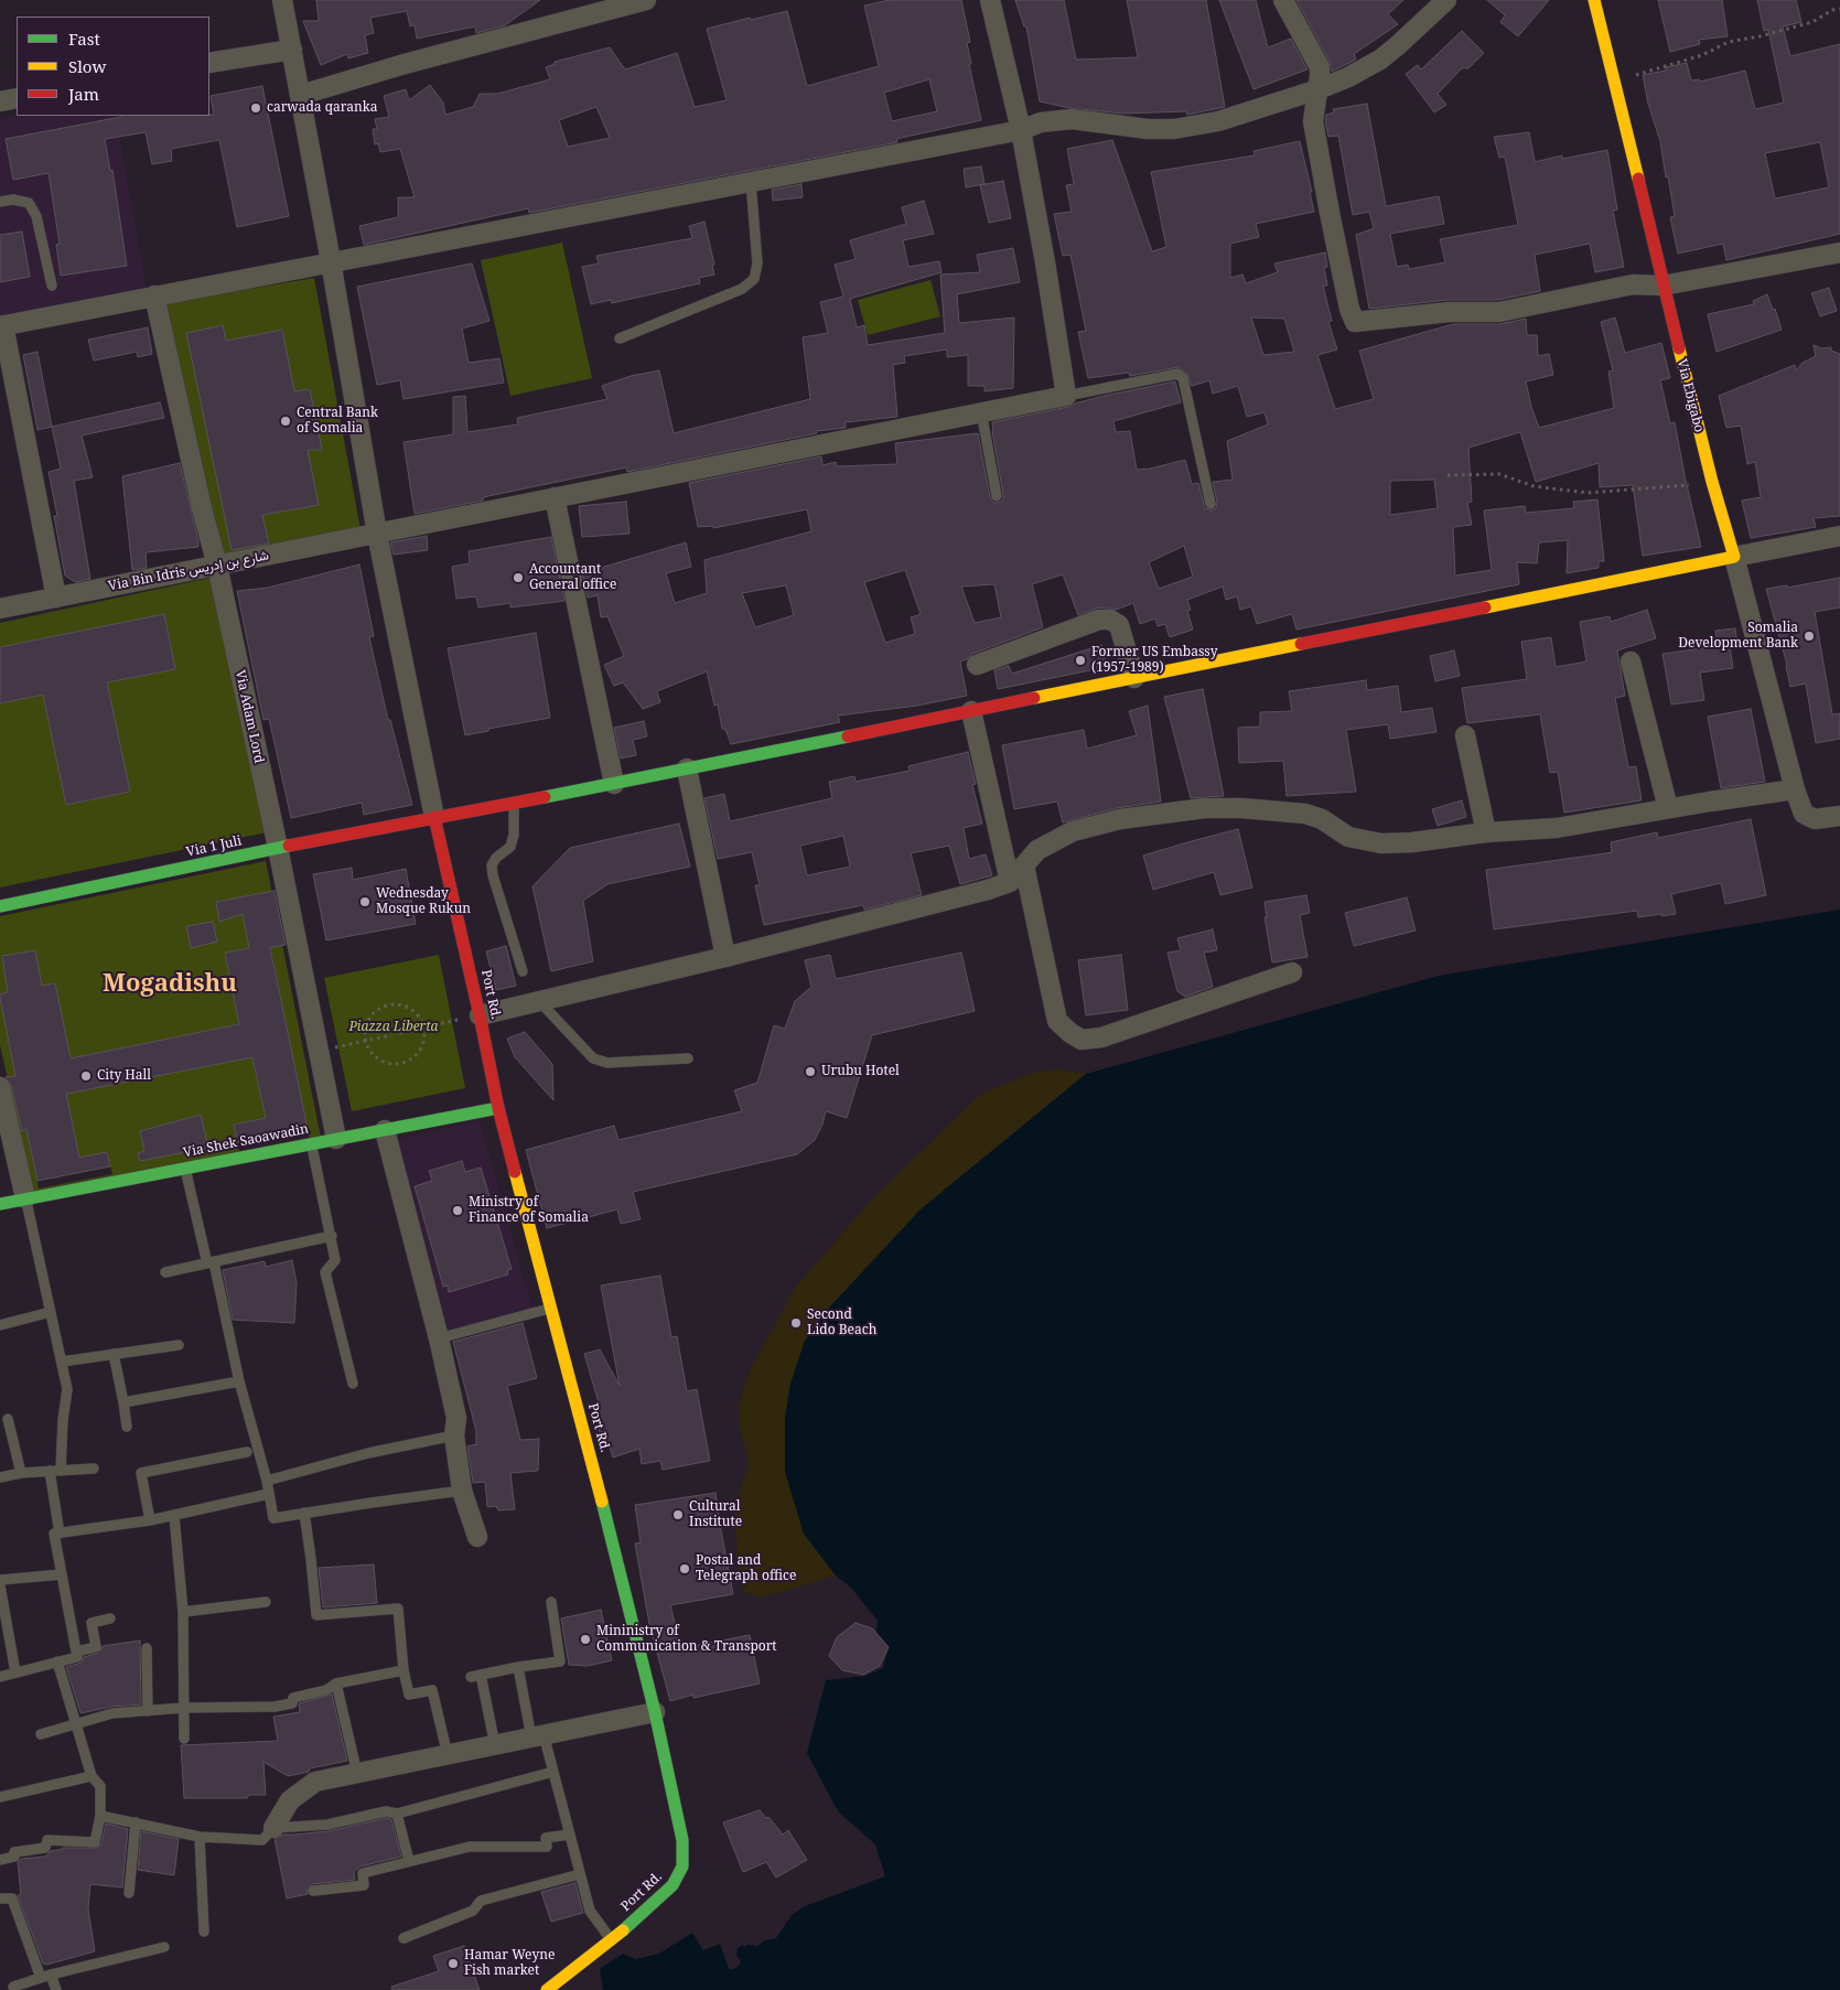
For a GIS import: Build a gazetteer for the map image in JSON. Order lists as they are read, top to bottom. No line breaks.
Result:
{"streets":{"main road":["Via Ebigabo","Via 1 Juli","Port Rd.","Via Shek Saoawadin"],"street":["Via Bin Idris شارع بن إدريس","Via Adam Lord"]},"crossings":[["Via Ebigabo","Via 1 Juli"],["Via Bin Idris شارع بن إدريس","Via Adam Lord"],["Via Adam Lord","Via 1 Juli"],["Via Adam Lord","Via Shek Saoawadin"],["Via 1 Juli","Port Rd."],["Port Rd.","Via Shek Saoawadin"]],"districts":["Mogadishu"],"parks":["Piazza Liberta"],"places":["carwada qaranka","Central Bank of Somalia","Accountant General office","Somalia Development Bank","Former US Embassy (1957-1989)","Wednesday Mosque Rukun","Urubu Hotel","City Hall","Ministry of Finance of Somalia","Second Lido Beach","Cultural Institute","Postal and Telegraph office","Mininistry of Communication & Transport","Hamar Weyne Fish market"],"legend":["Fast","Slow","Jam"]}
